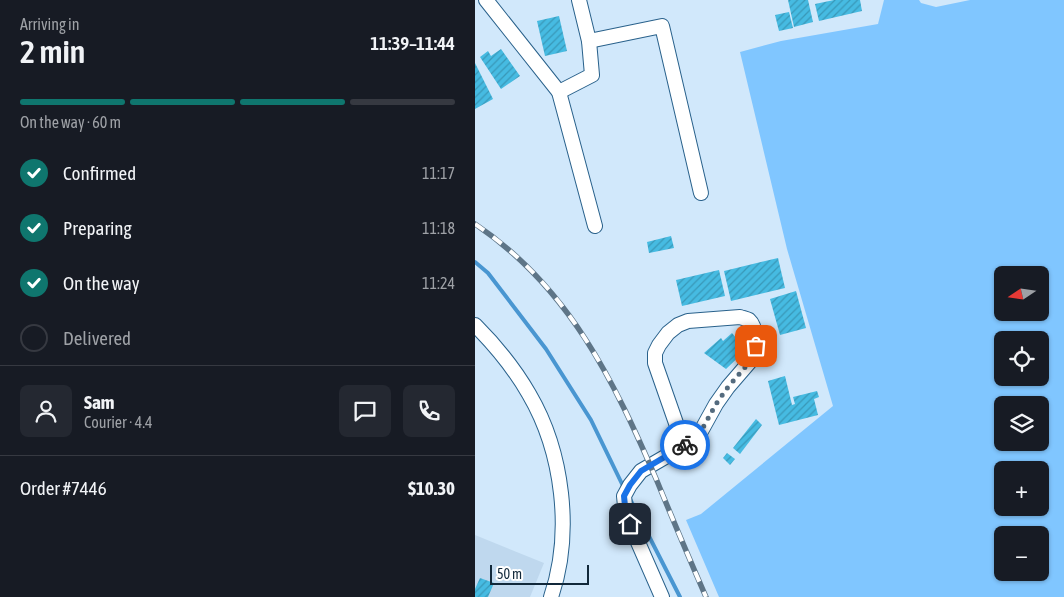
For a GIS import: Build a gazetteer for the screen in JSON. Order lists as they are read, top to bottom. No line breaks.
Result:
{"scale_bar":"50 m","north":"left","page":{"heading":["2 min","Arriving in","11:39–11:44"],"panel":["Sam","Courier · 4.4","Order #7446","$10.30"],"bar":"On the way · 60 m","list":[["Confirmed","11:17"],["Preparing","11:18"],["On the way","11:24"],"Delivered"],"map_buttons":["+","−"],"scale":"50 m"}}
